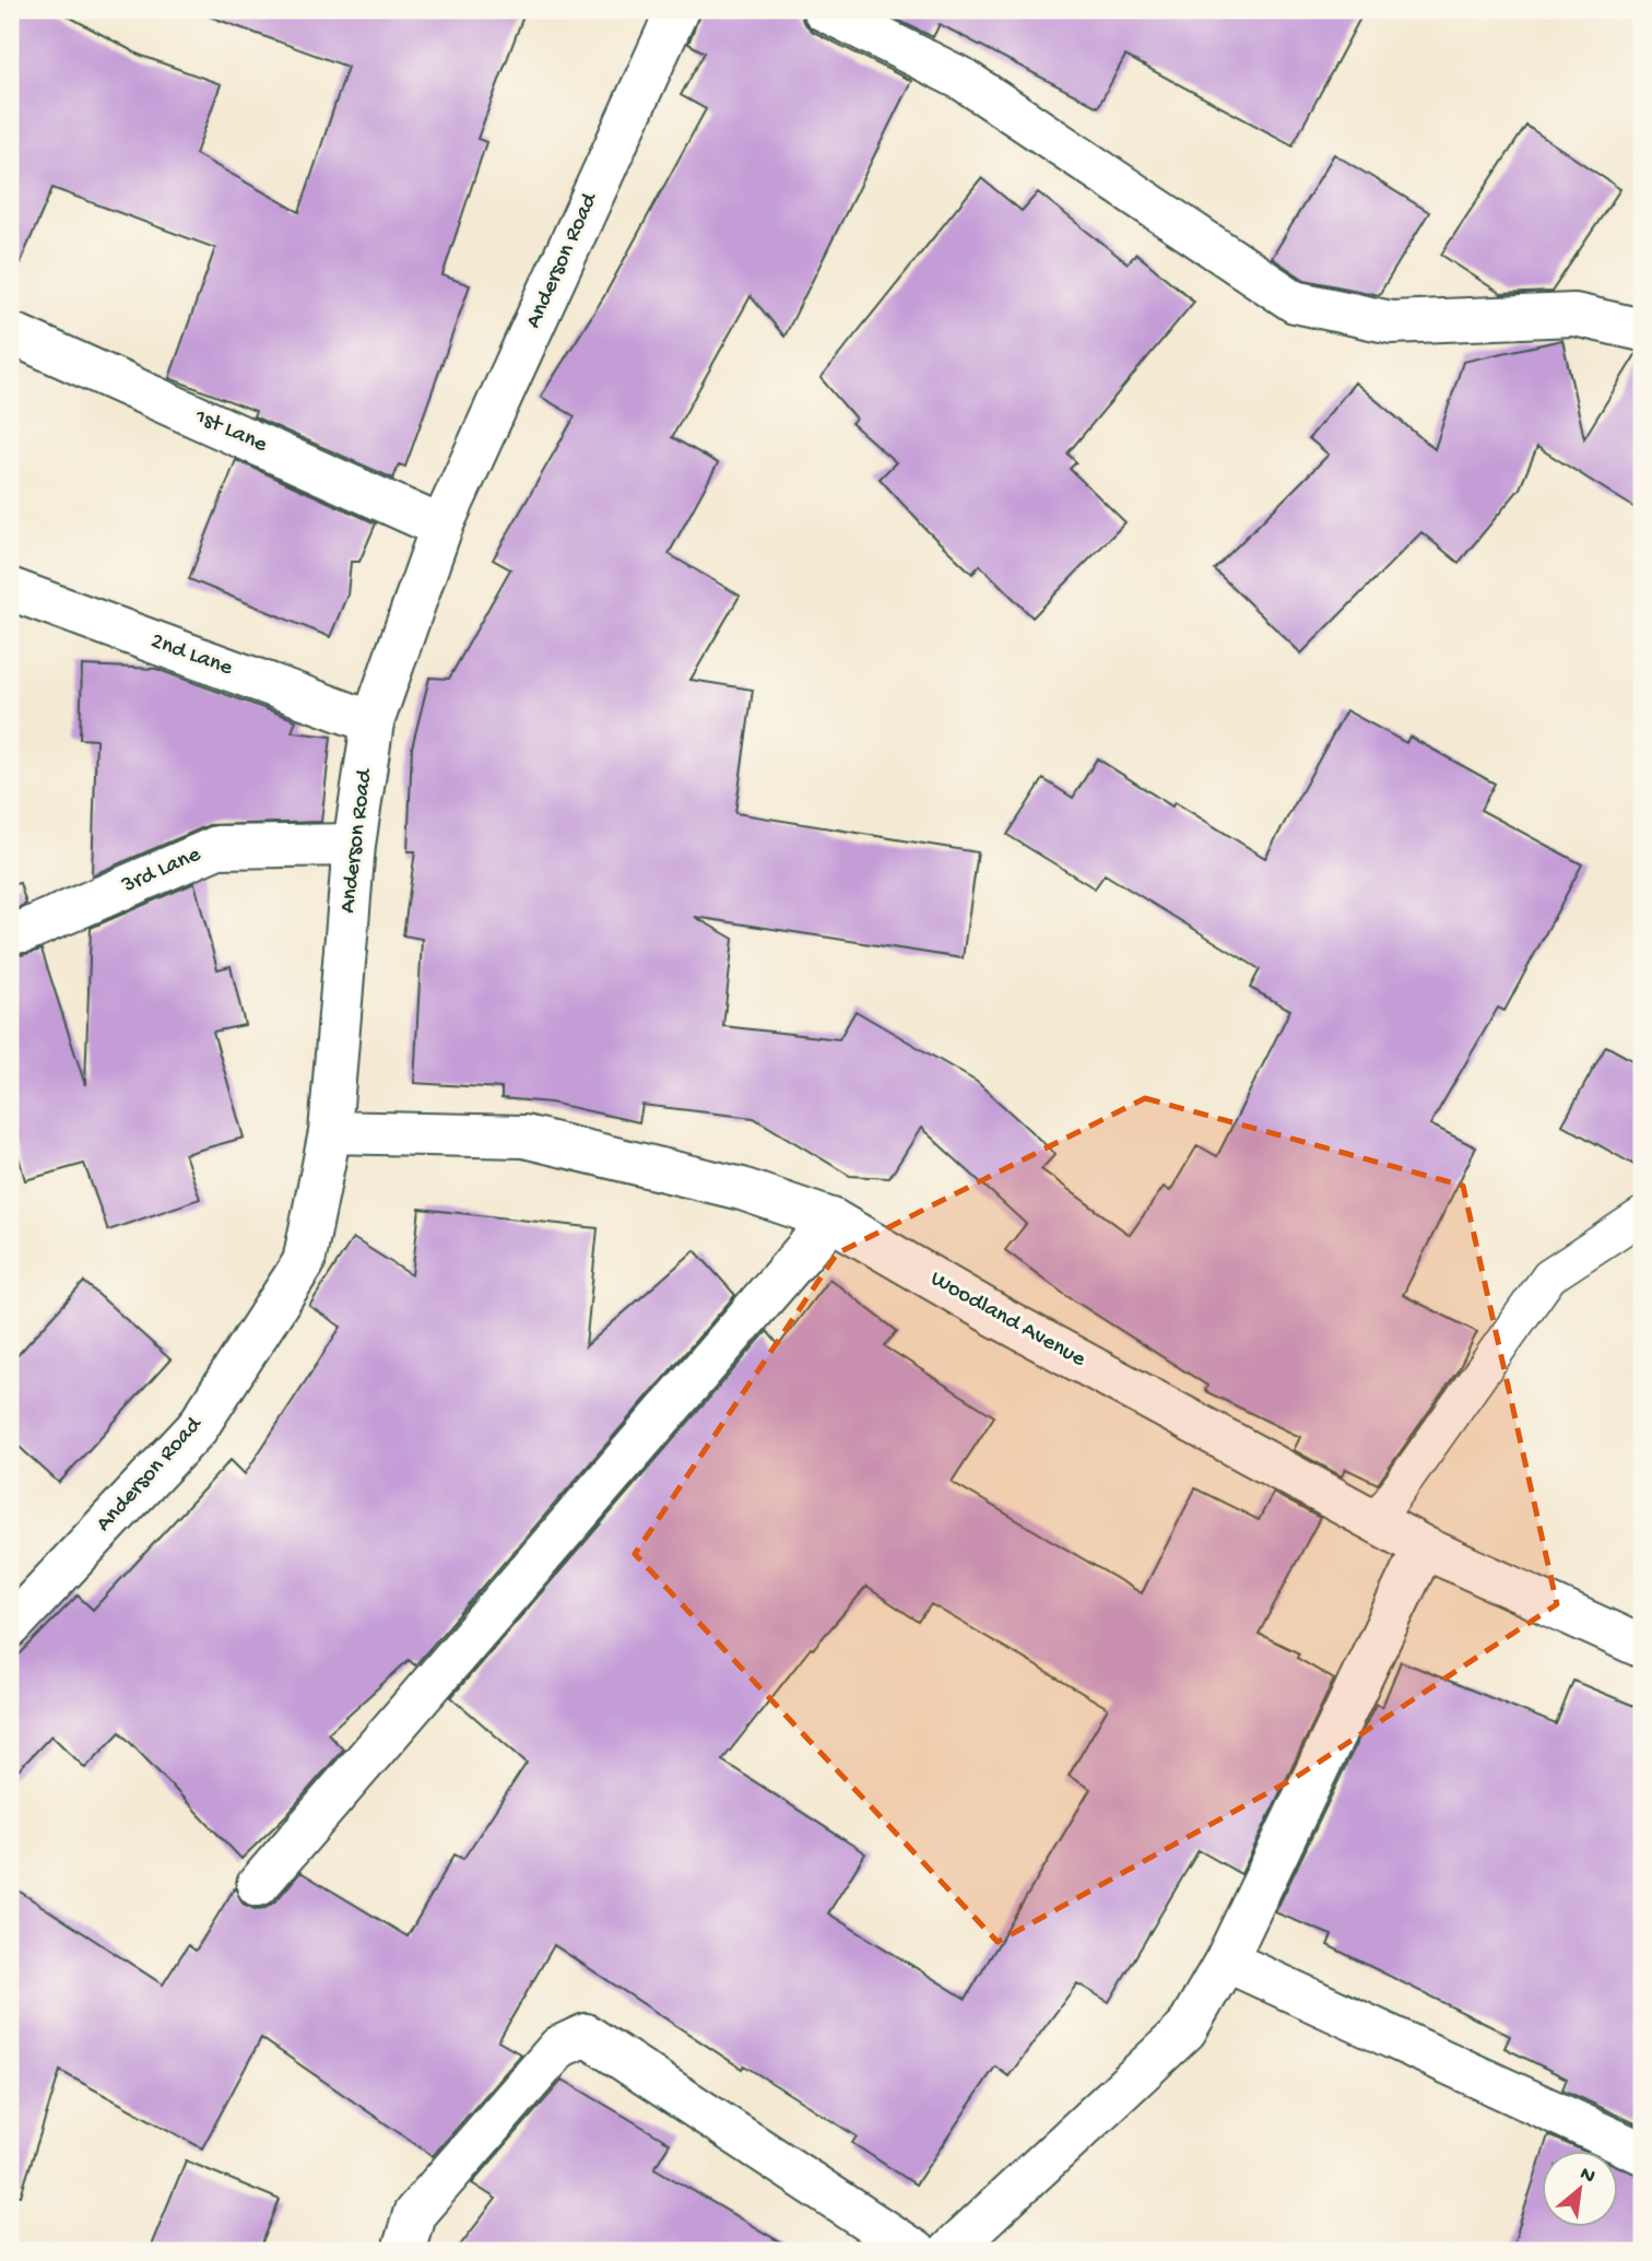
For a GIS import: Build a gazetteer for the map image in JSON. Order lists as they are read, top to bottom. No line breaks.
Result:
{"streets":{"street":["Anderson Road","1st Lane","2nd Lane","3rd Lane","Woodland Avenue"]},"crossings":[["Anderson Road","1st Lane"],["Anderson Road","2nd Lane"],["Anderson Road","3rd Lane"],["Anderson Road","Woodland Avenue"]],"north":"top right"}
